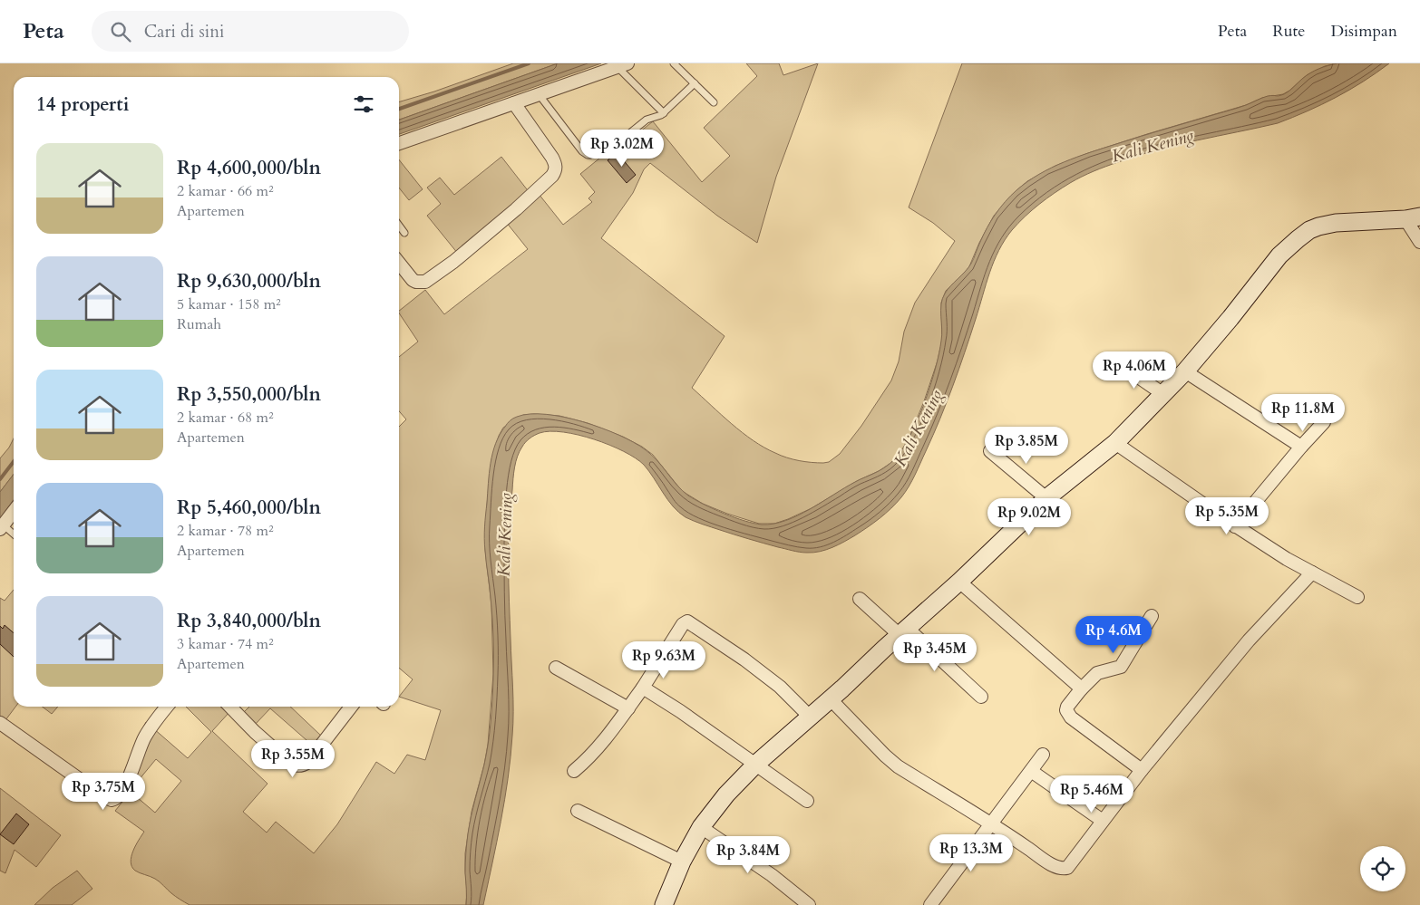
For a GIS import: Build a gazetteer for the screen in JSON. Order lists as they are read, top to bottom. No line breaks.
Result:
{"water":["Kali Kening"],"page":{"header":"Peta","search":"Cari di sini","nav":["Peta","Rute","Disimpan"],"heading":"14 properti","price":["Rp 3.02M","Rp 4.06M","Rp 11.8M","Rp 3.85M","Rp 5.35M","Rp 9.02M","Rp 4.6M","Rp 3.45M","Rp 9.63M","Rp 3.55M","Rp 3.75M","Rp 5.46M","Rp 13.3M","Rp 3.84M"],"list":[{"name":"Rp 4,600,000/bln","note":"2 kamar · 66 m² · Apartemen"},{"name":"Rp 9,630,000/bln","note":"5 kamar · 158 m² · Rumah"},{"name":"Rp 3,550,000/bln","note":"2 kamar · 68 m² · Apartemen"},{"name":"Rp 5,460,000/bln","note":"2 kamar · 78 m² · Apartemen"},{"name":"Rp 3,840,000/bln","note":"3 kamar · 74 m² · Apartemen"}]}}
